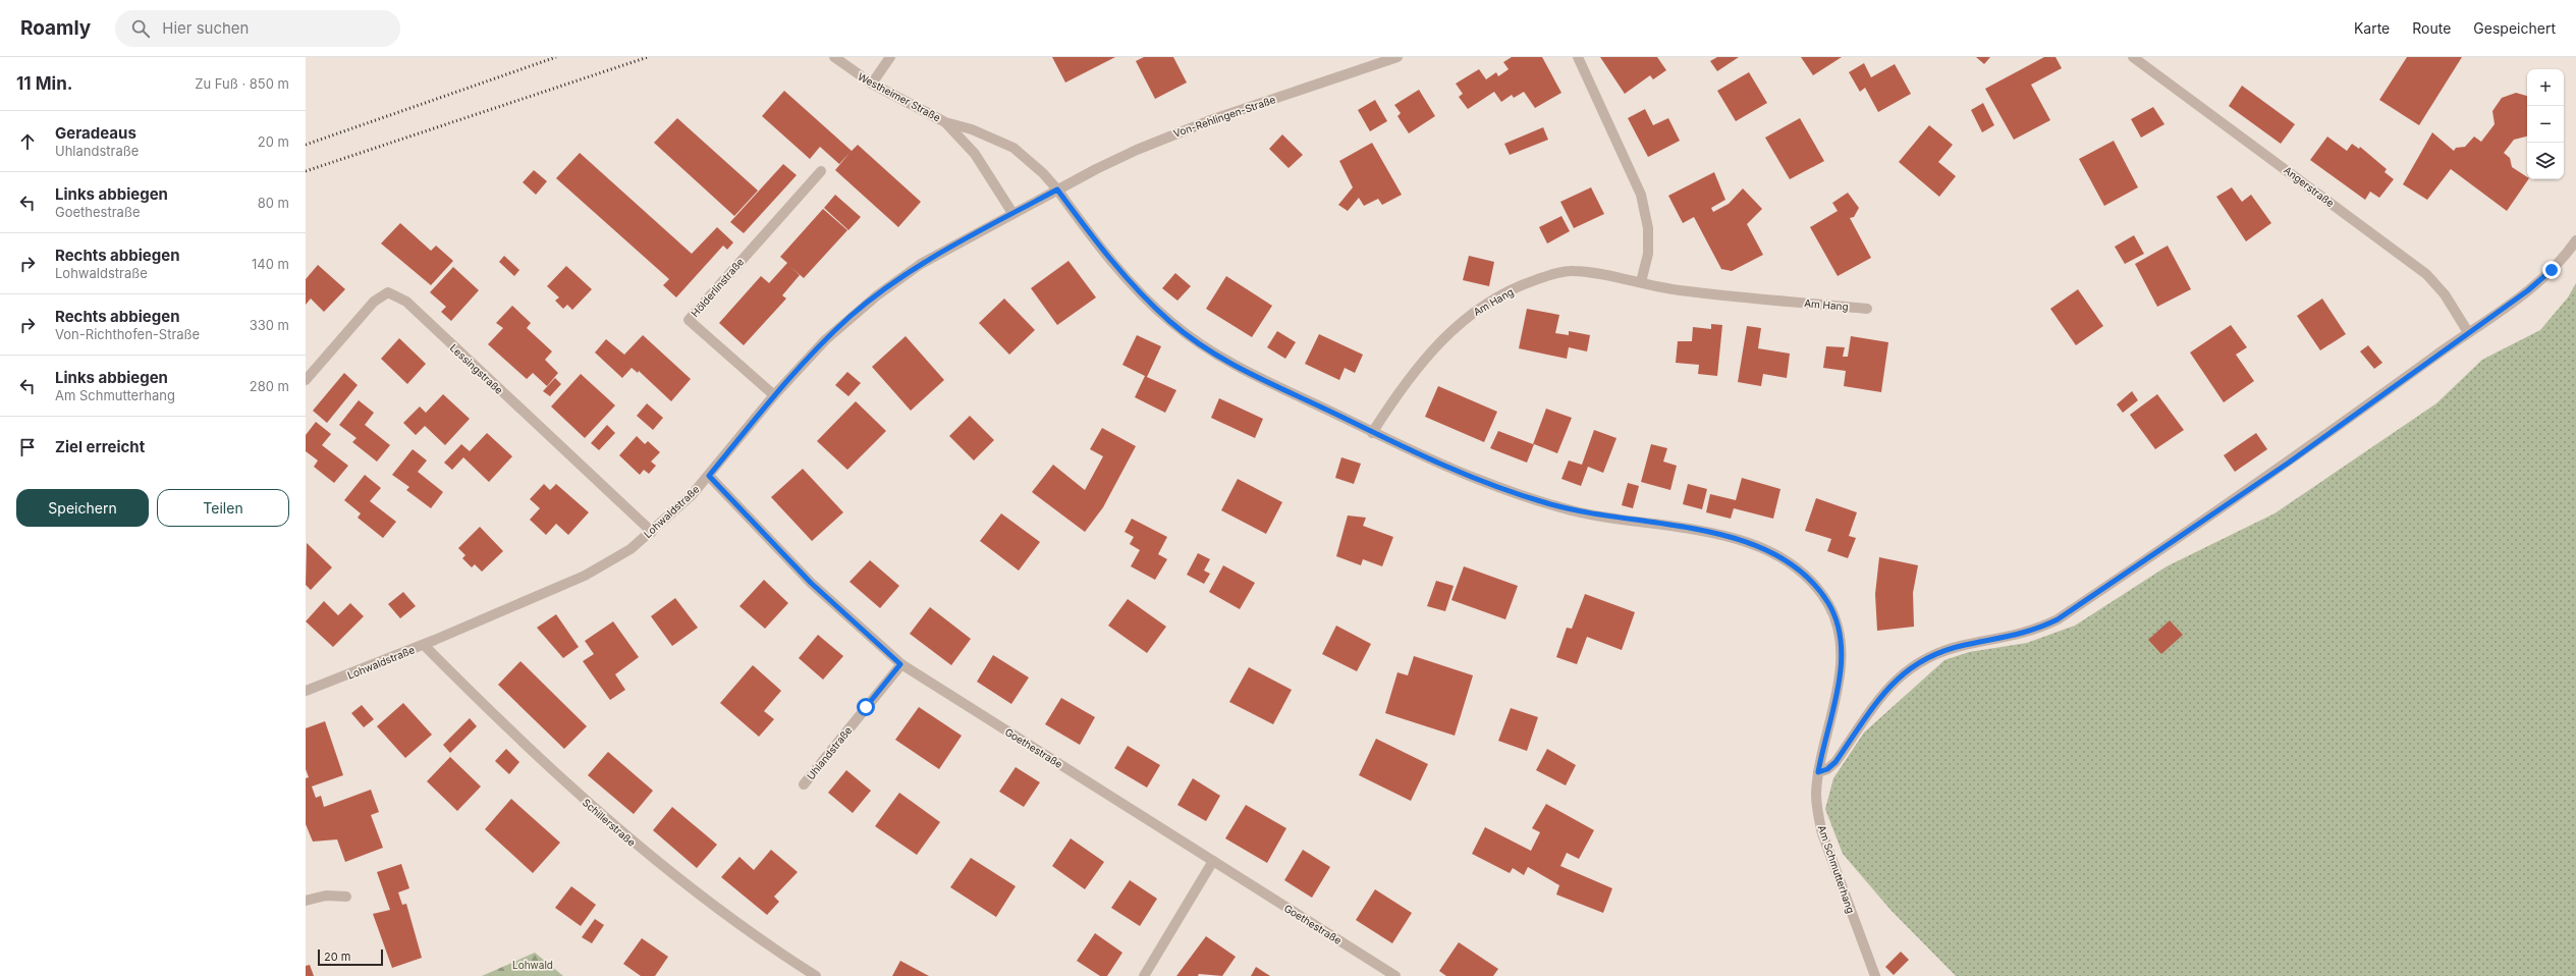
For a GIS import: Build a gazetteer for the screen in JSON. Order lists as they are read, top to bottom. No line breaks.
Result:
{"streets":{"street":["Westheimer Straße","Von-Rehlingen-Straße","Angerstraße","Hölderlinstraße","Am Hang","Lessingstraße","Lohwaldstraße","Goethestraße","Uhlandstraße","Schillerstraße","Am Schmutterhang"]},"crossings":[["Westheimer Straße","Von-Rehlingen-Straße"],["Westheimer Straße","Am Hang"],["Westheimer Straße","Lohwaldstraße"],["Westheimer Straße","Am Schmutterhang"],["Von-Rehlingen-Straße","Lohwaldstraße"],["Hölderlinstraße","Lohwaldstraße"],["Am Hang","Am Schmutterhang"],["Lessingstraße","Lohwaldstraße"],["Lohwaldstraße","Goethestraße"],["Lohwaldstraße","Schillerstraße"],["Goethestraße","Uhlandstraße"]],"parks":["Lohwald"],"scale_bar":"20 m","page":{"header":"Roamly","search":"Hier suchen","nav":["Karte","Route","Gespeichert"],"heading":["11 Min.","Zu Fuß · 850 m"],"map_buttons":["+","−"],"list":[["Geradeaus","Uhlandstraße","20 m"],["Links abbiegen","Goethestraße","80 m"],["Rechts abbiegen","Lohwaldstraße","140 m"],["Rechts abbiegen","Von-Richthofen-Straße","330 m"],["Links abbiegen","Am Schmutterhang","280 m"],"Ziel erreicht"],"buttons":["Speichern","Teilen"],"scale":"20 m"}}
